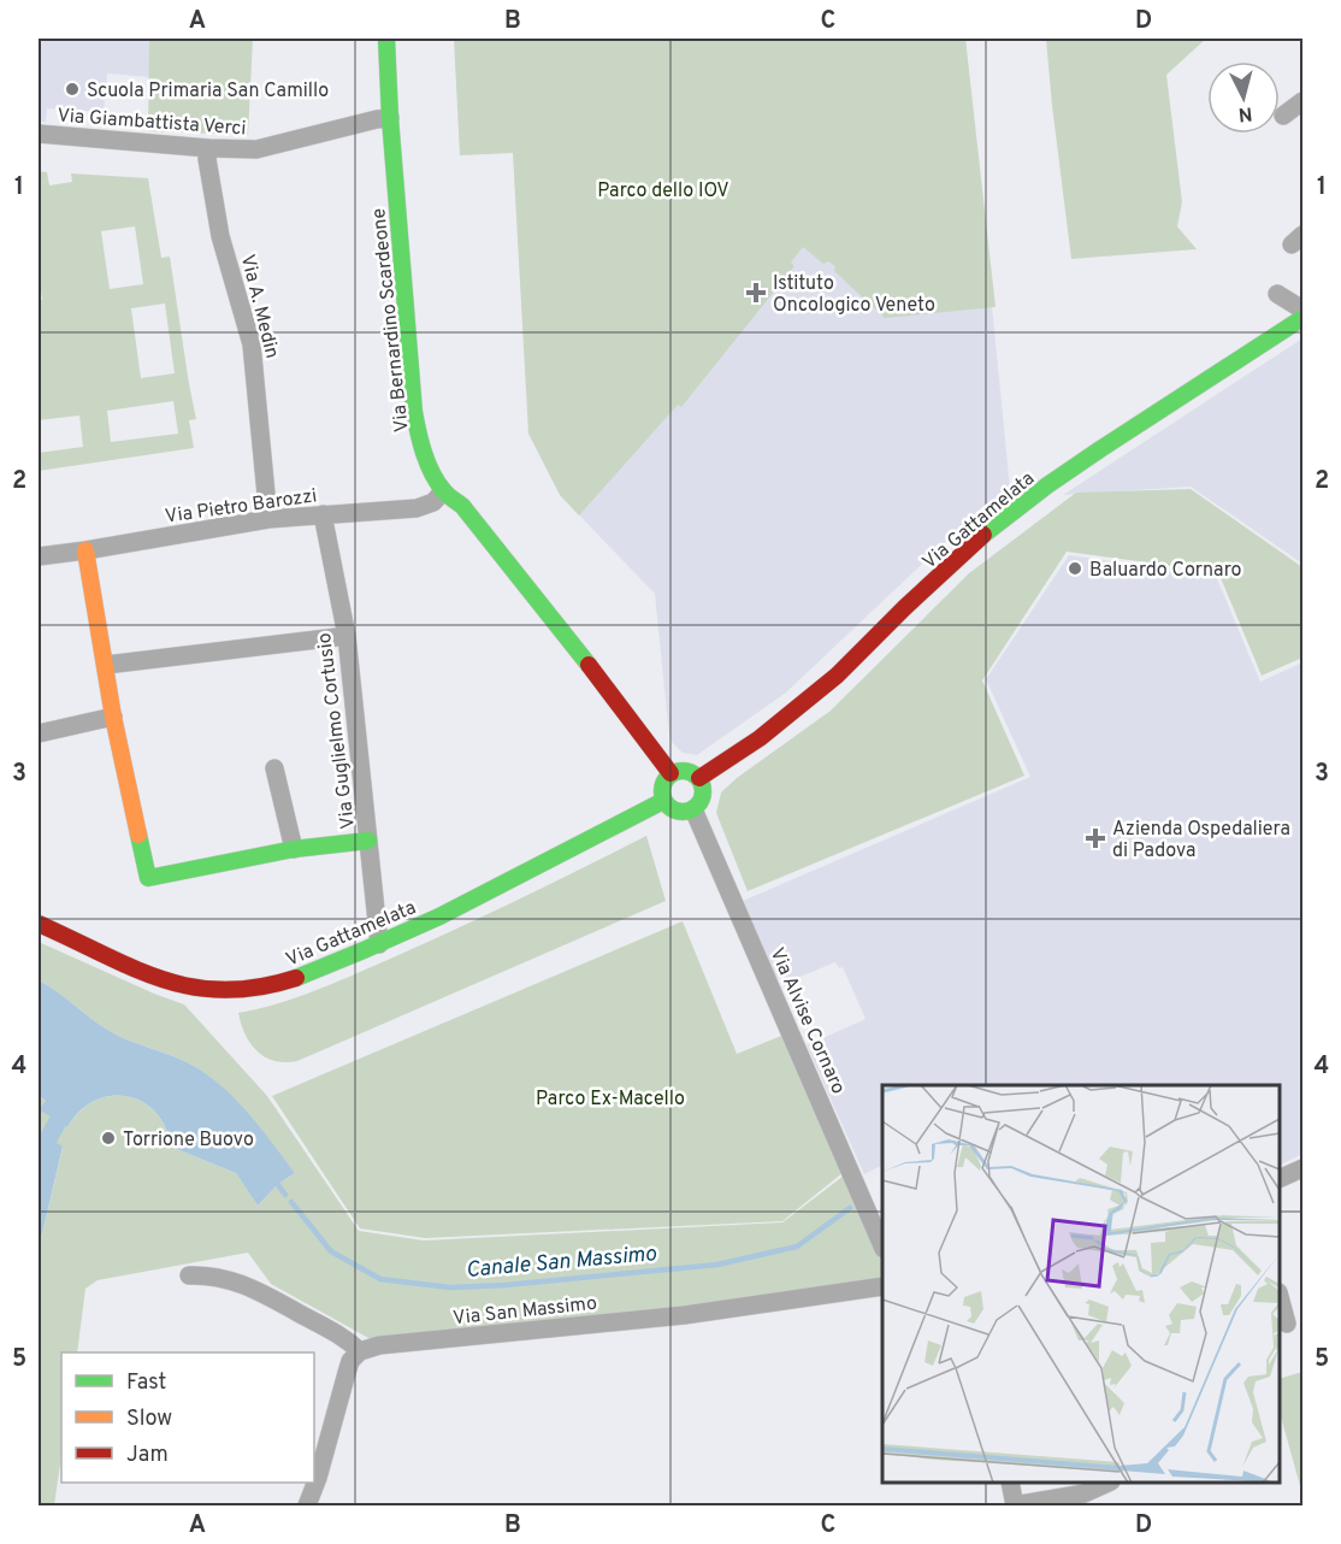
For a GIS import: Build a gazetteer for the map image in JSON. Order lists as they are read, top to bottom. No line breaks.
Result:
{"streets":{"main road":["Via Bernardino Scardeone","Via Gattamelata"],"street":["Via Giambattista Verci","Via A. Medin","Via Pietro Barozzi","Via Guglielmo Cortusio","Via Alvise Cornaro","Via San Massimo"]},"crossings":[["Via Giambattista Verci","Via A. Medin"],["Via Giambattista Verci","Via Bernardino Scardeone"],["Via A. Medin","Via Pietro Barozzi"],["Via Bernardino Scardeone","Via Pietro Barozzi"],["Via Bernardino Scardeone","Via Gattamelata"],["Via Bernardino Scardeone","Via Alvise Cornaro"],["Via Pietro Barozzi","Via Guglielmo Cortusio"],["Via Gattamelata","Via Guglielmo Cortusio"],["Via Gattamelata","Via Alvise Cornaro"]],"water":["Canale San Massimo"],"parks":["Parco dello IOV","Parco Ex-Macello"],"places":{"other":["Scuola Primaria San Camillo","Baluardo Cornaro","Torrione Buovo"],"health":["Istituto Oncologico Veneto","Azienda Ospedaliera di Padova"]},"legend":["Fast","Slow","Jam"],"north":"bottom","grid":{"columns":["A","B","C","D"],"rows":["1","2","3","4","5"]}}
